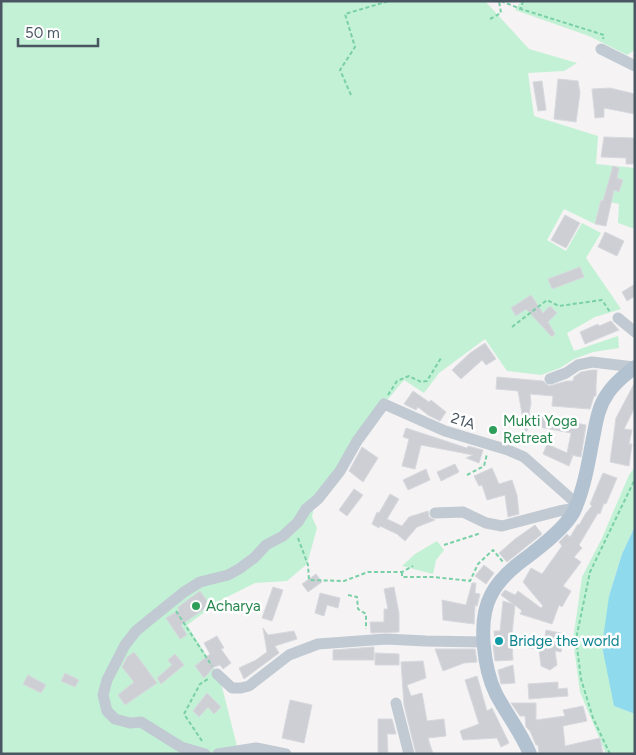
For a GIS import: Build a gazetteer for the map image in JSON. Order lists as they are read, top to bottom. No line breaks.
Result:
{"streets":{"street":["21A"]},"places":["Mukti Yoga Retreat","Acharya","Bridge the world"],"scale_bar":"50 m"}
